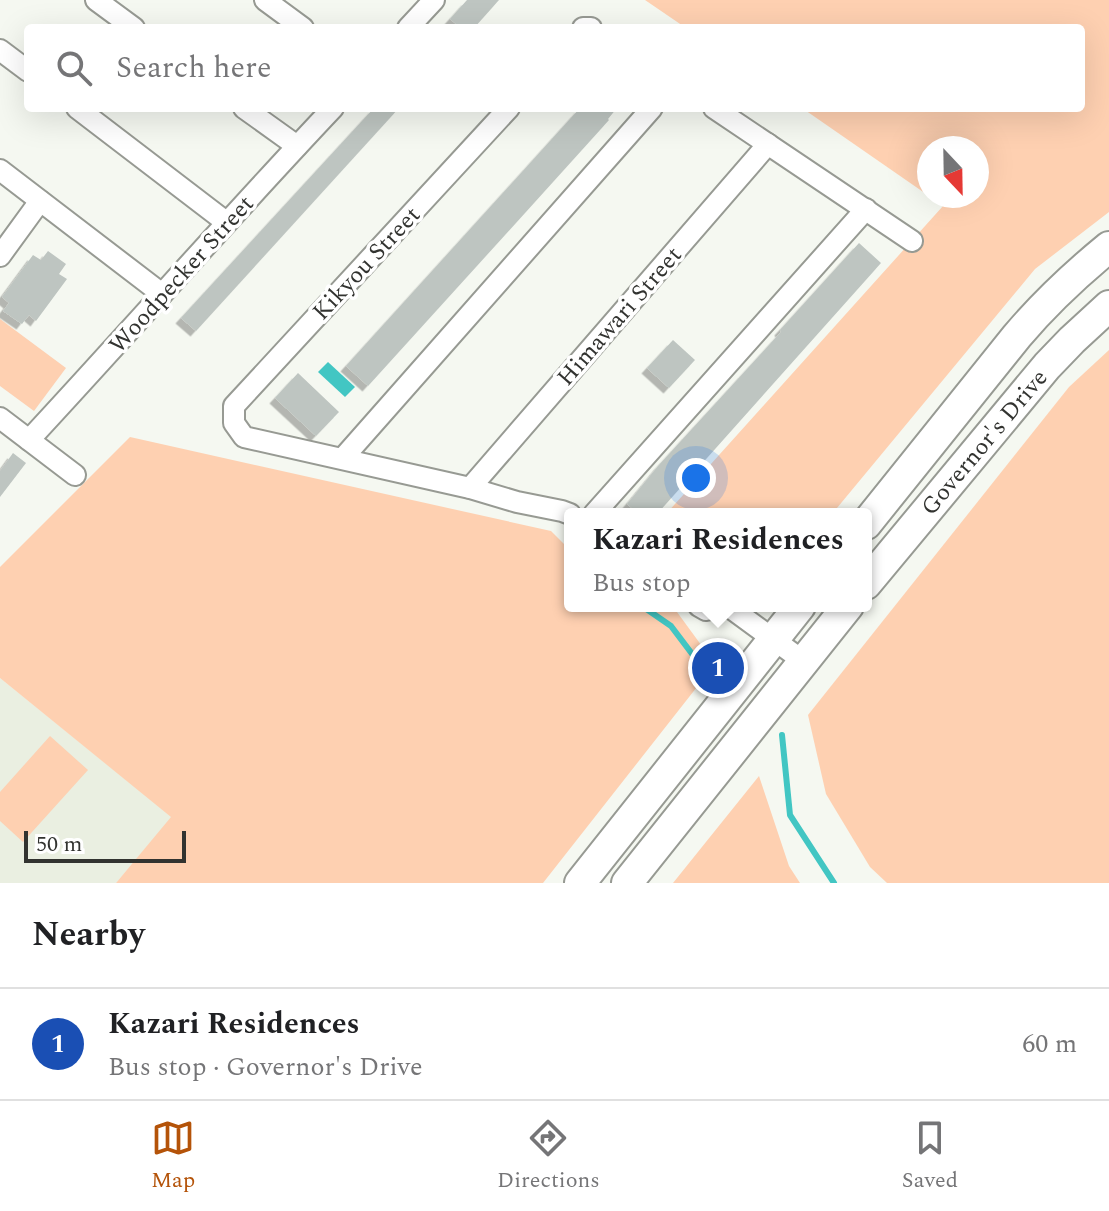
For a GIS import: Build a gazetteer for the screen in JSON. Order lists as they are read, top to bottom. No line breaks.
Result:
{"streets":{"main road":["Governor's Drive"],"street":["Kikyou Street","Woodpecker Street","Himawari Street"]},"scale_bar":"50 m","north":"bottom","page":{"search":"Search here","popup":["Kazari Residences","Bus stop"],"pins":"1","scale":"50 m","heading":"Nearby","list":[{"mark":"1","name":"Kazari Residences","note":"Bus stop · Governor's Drive","value":"60 m"}],"nav":["Map","Directions","Saved"]}}
